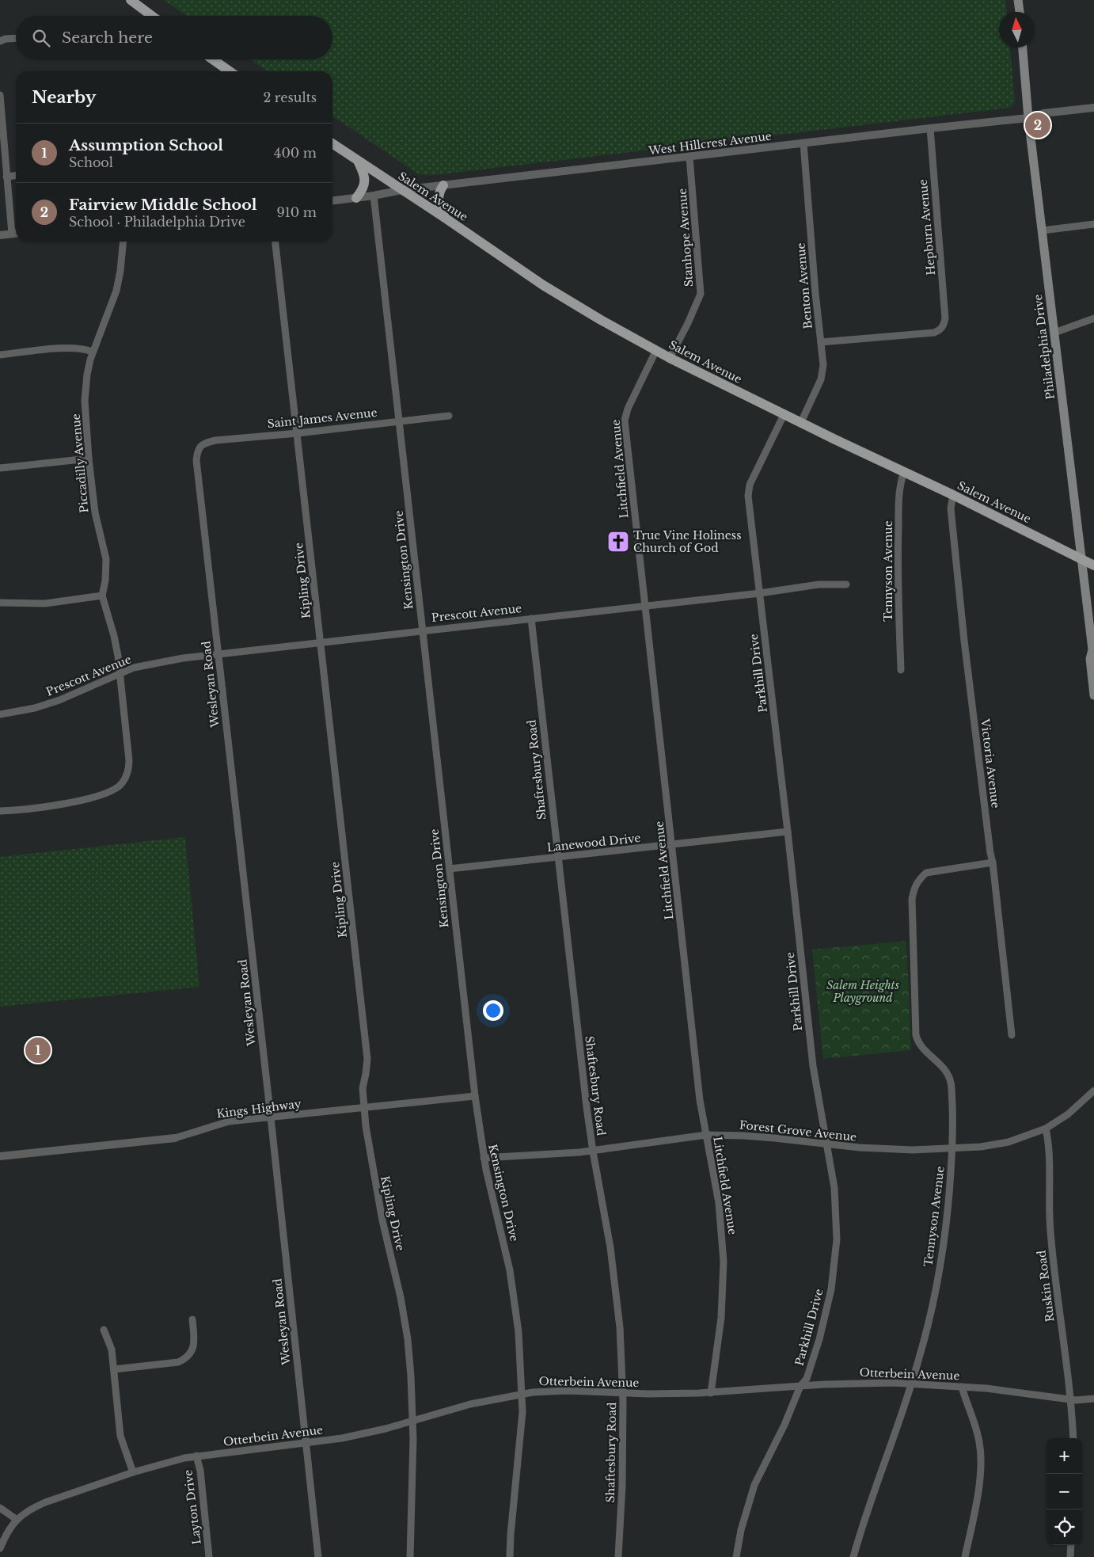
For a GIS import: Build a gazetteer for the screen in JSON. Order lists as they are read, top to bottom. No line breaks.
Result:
{"streets":{"main road":["Salem Avenue","Philadelphia Drive"],"street":["West Hillcrest Avenue","Hepburn Avenue","Stanhope Avenue","Benton Avenue","Saint James Avenue","Piccadilly Avenue","Litchfield Avenue","Kensington Drive","Tennyson Avenue","Kipling Drive","Prescott Avenue","Parkhill Drive","Wesleyan Road","Victoria Avenue","Shaftesbury Road","Lanewood Drive","Kings Highway","Forest Grove Avenue","Ruskin Road","Otterbein Avenue","Layton Drive"]},"crossings":[["West Hillcrest Avenue","Salem Avenue"],["West Hillcrest Avenue","Hepburn Avenue"],["West Hillcrest Avenue","Stanhope Avenue"],["West Hillcrest Avenue","Benton Avenue"],["West Hillcrest Avenue","Philadelphia Drive"],["West Hillcrest Avenue","Kensington Drive"],["Salem Avenue","Stanhope Avenue"],["Salem Avenue","Benton Avenue"],["Salem Avenue","Philadelphia Drive"],["Salem Avenue","Litchfield Avenue"],["Salem Avenue","Tennyson Avenue"],["Salem Avenue","Parkhill Drive"],["Salem Avenue","Victoria Avenue"],["Hepburn Avenue","Benton Avenue"],["Saint James Avenue","Kensington Drive"],["Saint James Avenue","Kipling Drive"],["Saint James Avenue","Wesleyan Road"],["Piccadilly Avenue","Prescott Avenue"],["Litchfield Avenue","Prescott Avenue"],["Litchfield Avenue","Lanewood Drive"],["Litchfield Avenue","Forest Grove Avenue"],["Litchfield Avenue","Otterbein Avenue"],["Kensington Drive","Prescott Avenue"],["Kensington Drive","Lanewood Drive"],["Kensington Drive","Kings Highway"],["Kensington Drive","Forest Grove Avenue"],["Kensington Drive","Otterbein Avenue"],["Tennyson Avenue","Victoria Avenue"],["Tennyson Avenue","Forest Grove Avenue"],["Tennyson Avenue","Otterbein Avenue"],["Kipling Drive","Prescott Avenue"],["Kipling Drive","Kings Highway"],["Kipling Drive","Otterbein Avenue"],["Prescott Avenue","Parkhill Drive"],["Prescott Avenue","Wesleyan Road"],["Prescott Avenue","Shaftesbury Road"],["Parkhill Drive","Lanewood Drive"],["Parkhill Drive","Forest Grove Avenue"],["Parkhill Drive","Otterbein Avenue"],["Wesleyan Road","Kings Highway"],["Wesleyan Road","Otterbein Avenue"],["Shaftesbury Road","Lanewood Drive"],["Shaftesbury Road","Forest Grove Avenue"],["Shaftesbury Road","Otterbein Avenue"],["Forest Grove Avenue","Ruskin Road"],["Ruskin Road","Otterbein Avenue"],["Otterbein Avenue","Layton Drive"]],"parks":["Salem Heights Playground"],"places":{"church":["True Vine Holiness Church of God"]},"north":"top","page":{"search":"Search here","heading":["Nearby","2 results"],"pins":["2","1"],"list":[{"mark":"1","name":"Assumption School","note":"School","value":"400 m"},{"mark":"2","name":"Fairview Middle School","note":"School · Philadelphia Drive","value":"910 m"}],"map_buttons":["+","−"]}}
